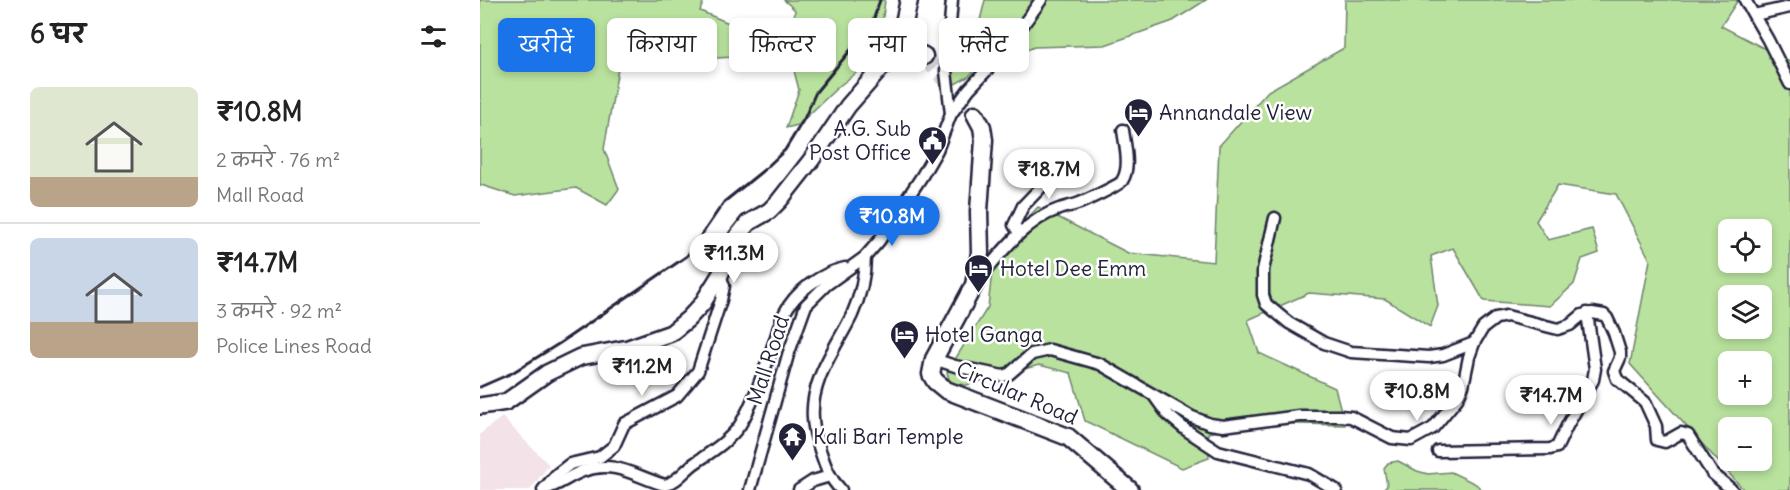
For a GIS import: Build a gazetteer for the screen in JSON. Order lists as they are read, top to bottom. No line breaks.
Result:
{"streets":{"main road":["Circular Road"],"street":["Mall Road"]},"places":{"hotel":["Annandale View","Hotel Dee Emm","Hotel Ganga"],"public building":["A.G. Sub Post Office"],"temple":["Kali Bari Temple"]},"page":{"heading":"6 घर","chip":["खरीदें","किराया","फ़िल्टर","नया","फ़्लैट"],"list":[{"name":"₹10.8M","note":"2 कमरे · 76 m² · Mall Road"},{"name":"₹14.7M","note":"3 कमरे · 92 m² · Police Lines Road"}],"price":["₹18.7M","₹10.8M","₹11.3M","₹11.2M","₹10.8M","₹14.7M"],"map_buttons":["+","−"]}}
